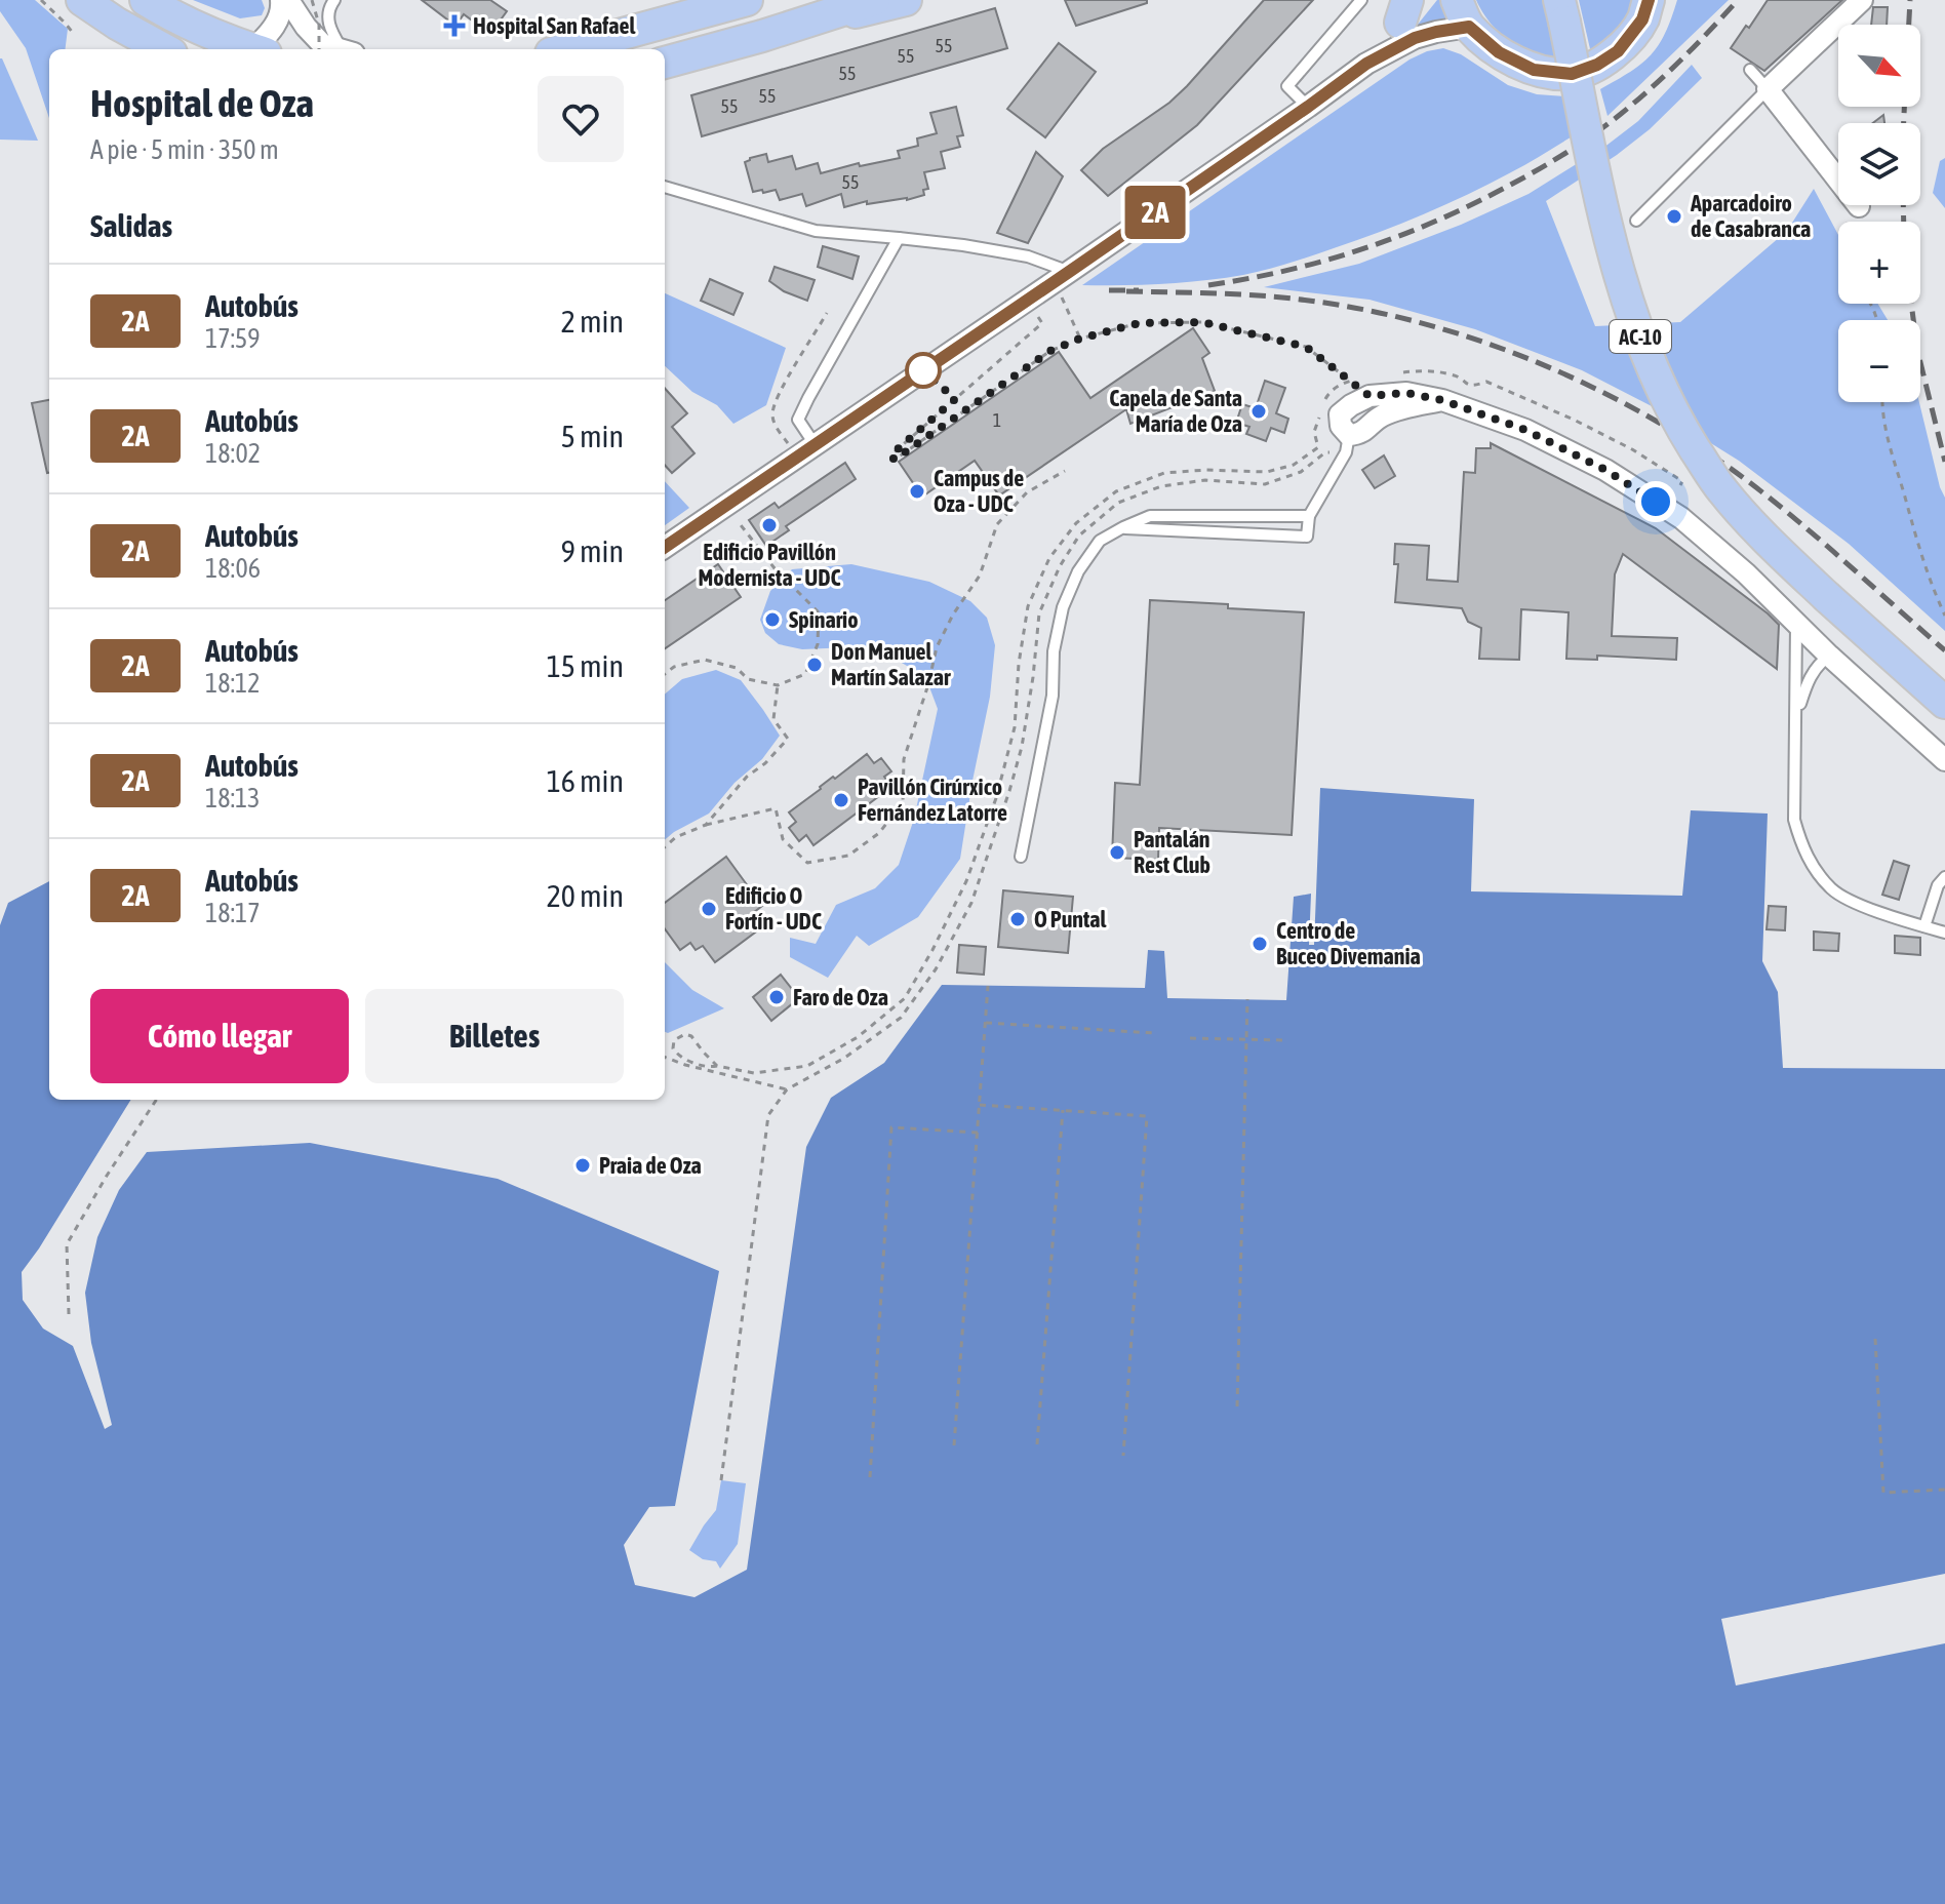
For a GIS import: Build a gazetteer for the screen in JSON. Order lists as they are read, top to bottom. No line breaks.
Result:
{"streets":{"main road":["AC-10"]},"places":{"health":["Hospital San Rafael"],"other":["Aparcadoiro de Casabranca","Capela de Santa María de Oza","Campus de Oza - UDC","Edificio Pavillón Modernista - UDC","Spinario","Don Manuel Martín Salazar","Pavillón Cirúrxico Fernández Latorre","Pantalán Rest Club","Edificio O Fortín - UDC","O Puntal","Centro de Buceo Divemania","Faro de Oza","Praia de Oza"]},"lines":["bus line 2A"],"house_numbers":["55","55","55","55","55","55","1"],"north":"bottom right","page":{"on_map":"2A","map_buttons":["+","−"],"heading":[["Hospital de Oza","A pie · 5 min · 350 m"],"Salidas"],"list":[{"mark":"2A","name":"Autobús","note":"17:59","value":"2 min"},{"mark":"2A","name":"Autobús","note":"18:02","value":"5 min"},{"mark":"2A","name":"Autobús","note":"18:06","value":"9 min"},{"mark":"2A","name":"Autobús","note":"18:12","value":"15 min"},{"mark":"2A","name":"Autobús","note":"18:13","value":"16 min"},{"mark":"2A","name":"Autobús","note":"18:17","value":"20 min"}],"buttons":["Cómo llegar","Billetes"]}}
